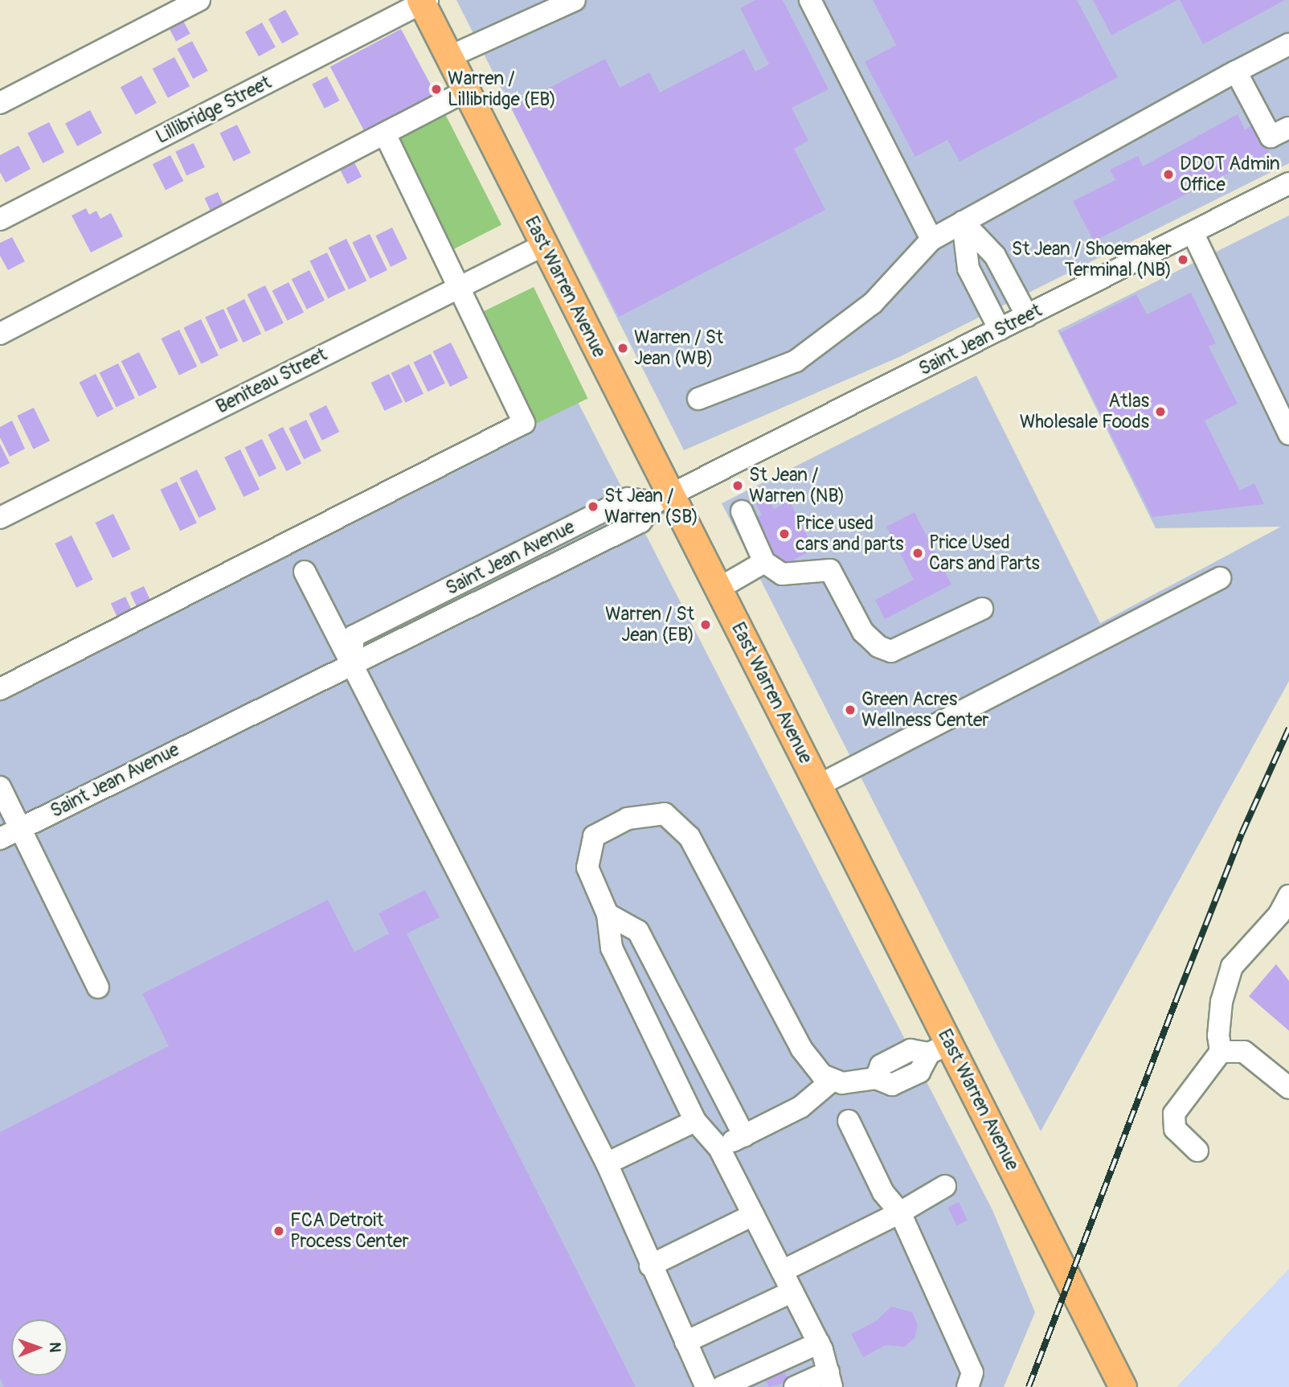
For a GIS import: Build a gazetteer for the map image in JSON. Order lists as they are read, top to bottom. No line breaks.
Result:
{"streets":{"main road":["East Warren Avenue"],"street":["Lillibridge Street","Saint Jean Street","Beniteau Street","Saint Jean Avenue"]},"crossings":[["Lillibridge Street","East Warren Avenue"],["East Warren Avenue","Saint Jean Street"],["East Warren Avenue","Beniteau Street"],["East Warren Avenue","Saint Jean Avenue"],["Saint Jean Street","Saint Jean Avenue"]],"places":["Warren / Lillibridge (EB)","DDOT Admin Office","St Jean / Shoemaker Terminal (NB)","Warren / St Jean (WB)","Atlas Wholesale Foods","St Jean / Warren (NB)","St Jean / Warren (SB)","Price used cars and parts","Price Used Cars and Parts","Warren / St Jean (EB)","Green Acres Wellness Center","FCA Detroit Process Center"],"north":"right"}
